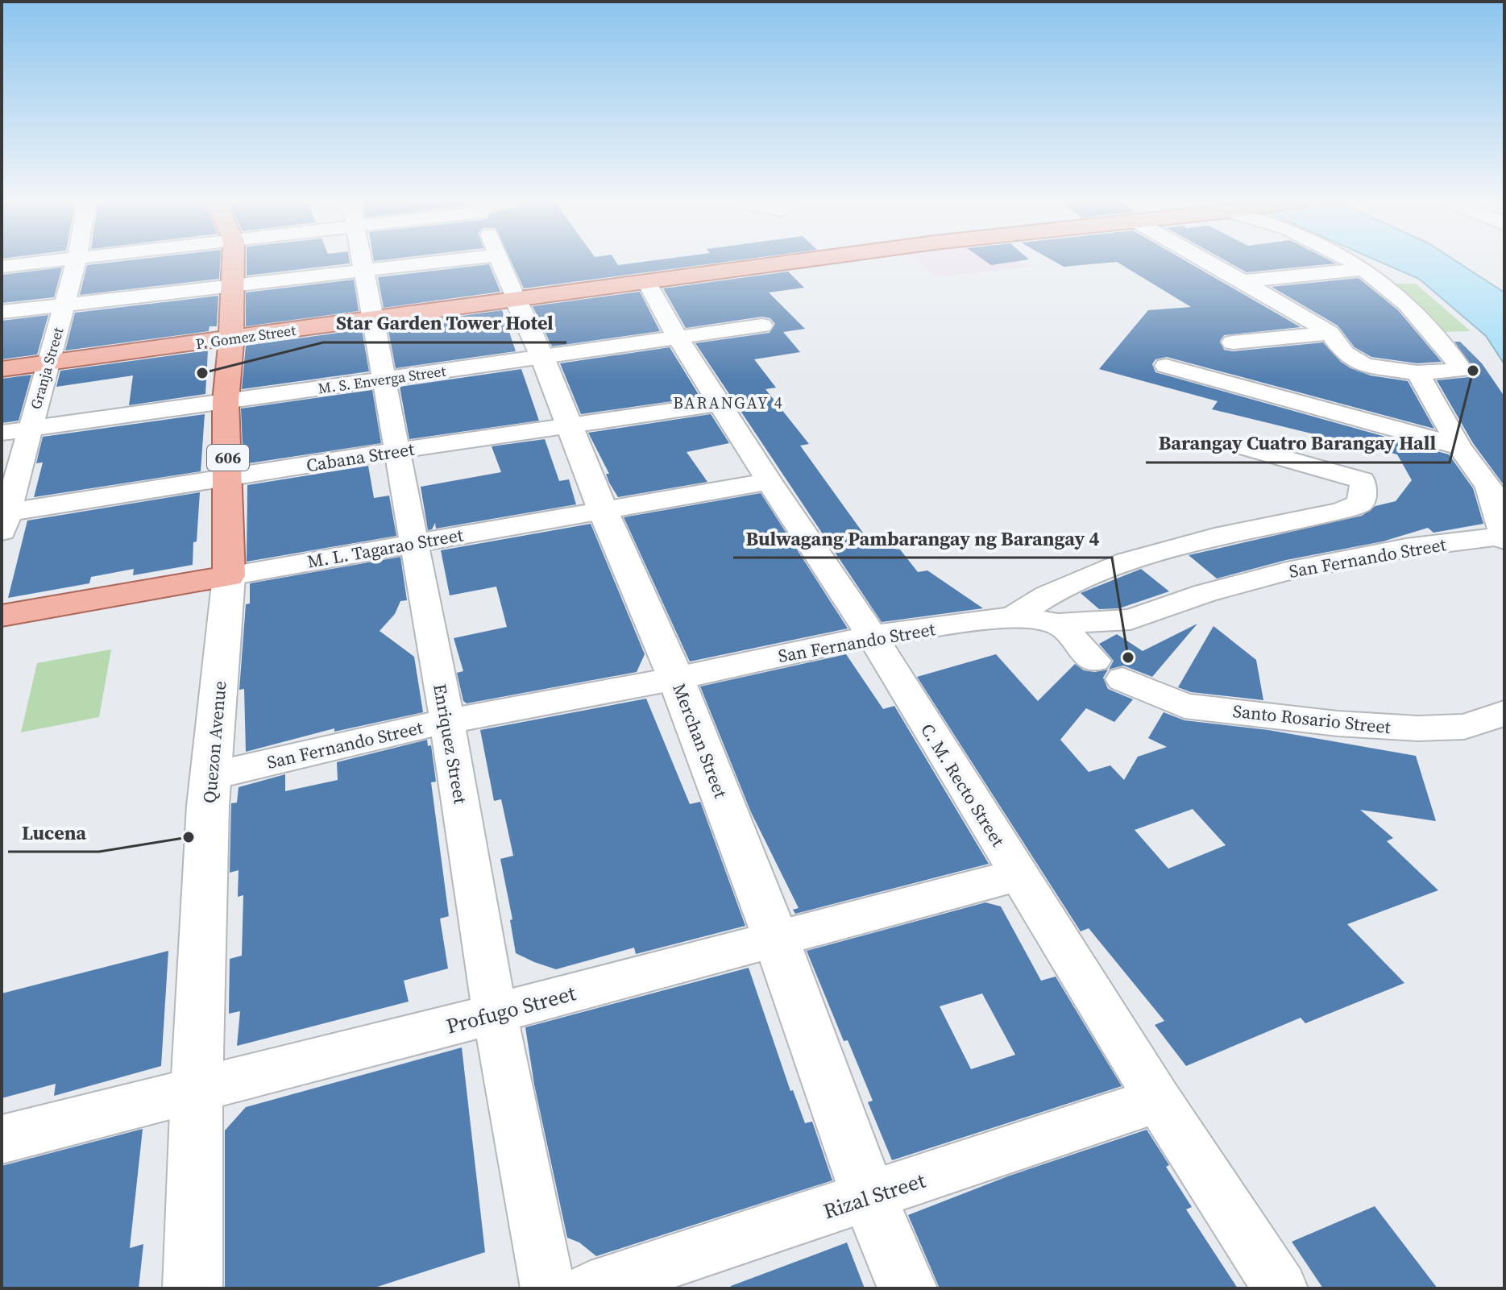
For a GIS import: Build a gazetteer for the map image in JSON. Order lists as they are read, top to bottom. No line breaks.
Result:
{"streets":{"main road":["P. Gomez Street","606","M. L. Tagarao Street","Merchan Street","Quezon Avenue"],"street":["Granja Street","M. S. Enverga Street","Cabana Street","San Fernando Street","Santo Rosario Street","Enriquez Street","C. M. Recto Street","Profugo Street","Rizal Street"]},"crossings":[["P. Gomez Street","Granja Street"],["P. Gomez Street","Merchan Street"],["P. Gomez Street","Quezon Avenue"],["P. Gomez Street","Enriquez Street"],["P. Gomez Street","C. M. Recto Street"],["Granja Street","M. S. Enverga Street"],["Granja Street","Cabana Street"],["M. S. Enverga Street","Merchan Street"],["M. S. Enverga Street","Quezon Avenue"],["M. S. Enverga Street","Enriquez Street"],["M. S. Enverga Street","C. M. Recto Street"],["Cabana Street","Merchan Street"],["Cabana Street","Quezon Avenue"],["Cabana Street","Enriquez Street"],["Cabana Street","C. M. Recto Street"],["M. L. Tagarao Street","Merchan Street"],["M. L. Tagarao Street","Quezon Avenue"],["M. L. Tagarao Street","Enriquez Street"],["M. L. Tagarao Street","C. M. Recto Street"],["San Fernando Street","Santo Rosario Street"],["San Fernando Street","Merchan Street"],["San Fernando Street","Quezon Avenue"],["San Fernando Street","Enriquez Street"],["San Fernando Street","C. M. Recto Street"],["Merchan Street","Profugo Street"],["Merchan Street","Rizal Street"],["Quezon Avenue","Profugo Street"],["Enriquez Street","Profugo Street"],["C. M. Recto Street","Profugo Street"],["C. M. Recto Street","Rizal Street"]],"districts":["BARANGAY 4"],"places":["Barangay Cuatro Barangay Hall","Star Garden Tower Hotel","Bulwagang Pambarangay ng Barangay 4","Lucena"]}
